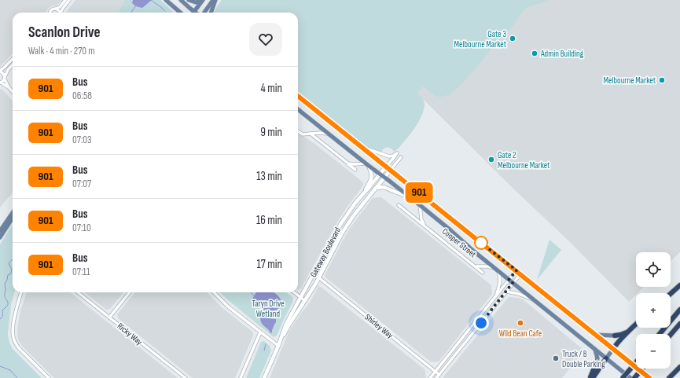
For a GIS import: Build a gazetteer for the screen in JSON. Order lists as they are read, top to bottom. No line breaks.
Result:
{"streets":{"main road":["Cooper Street"],"street":["Gateway Boulevard","Shirley Way","Ricky Way"]},"crossings":[["Cooper Street","Gateway Boulevard"],["Gateway Boulevard","Shirley Way"]],"parks":["Taryn Drive Wetland"],"places":["Gate 3 Melbourne Market","Admin Building","Melbourne Market","Gate 2 Melbourne Market","Wild Bean Cafe","Truck / B Double Parking"],"lines":["bus line 901"],"page":{"on_map":"901","heading":["Scanlon Drive","Walk · 4 min · 270 m"],"list":[{"mark":"901","name":"Bus","note":"06:58","value":"4 min"},{"mark":"901","name":"Bus","note":"07:03","value":"9 min"},{"mark":"901","name":"Bus","note":"07:07","value":"13 min"},{"mark":"901","name":"Bus","note":"07:10","value":"16 min"},{"mark":"901","name":"Bus","note":"07:11","value":"17 min"}],"map_buttons":["+","−"]}}
